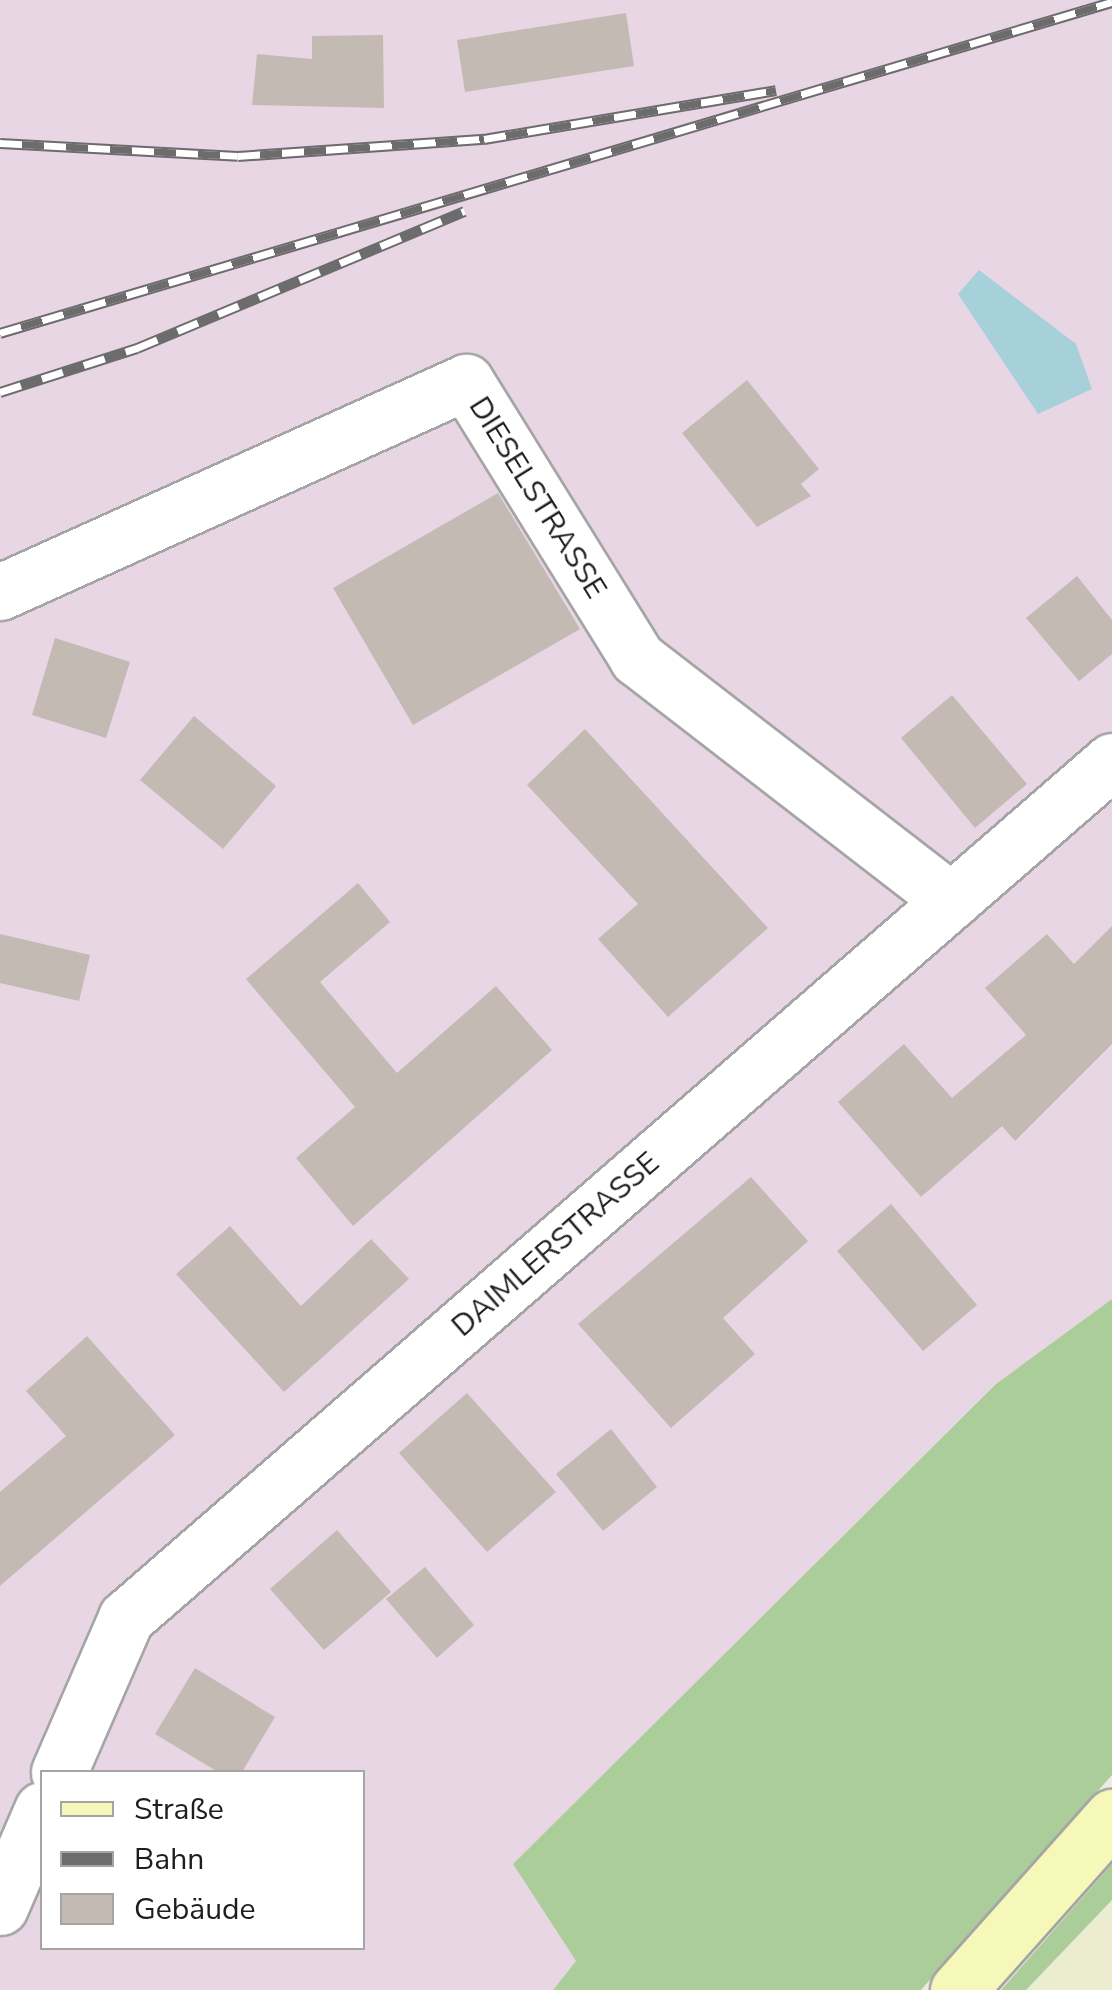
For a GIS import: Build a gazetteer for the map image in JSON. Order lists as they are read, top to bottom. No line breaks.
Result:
{"streets":{"street":["DIESELSTRASSE","DAIMLERSTRASSE"]},"crossings":[["DIESELSTRASSE","DAIMLERSTRASSE"]],"legend":["Straße","Bahn","Gebäude"]}
